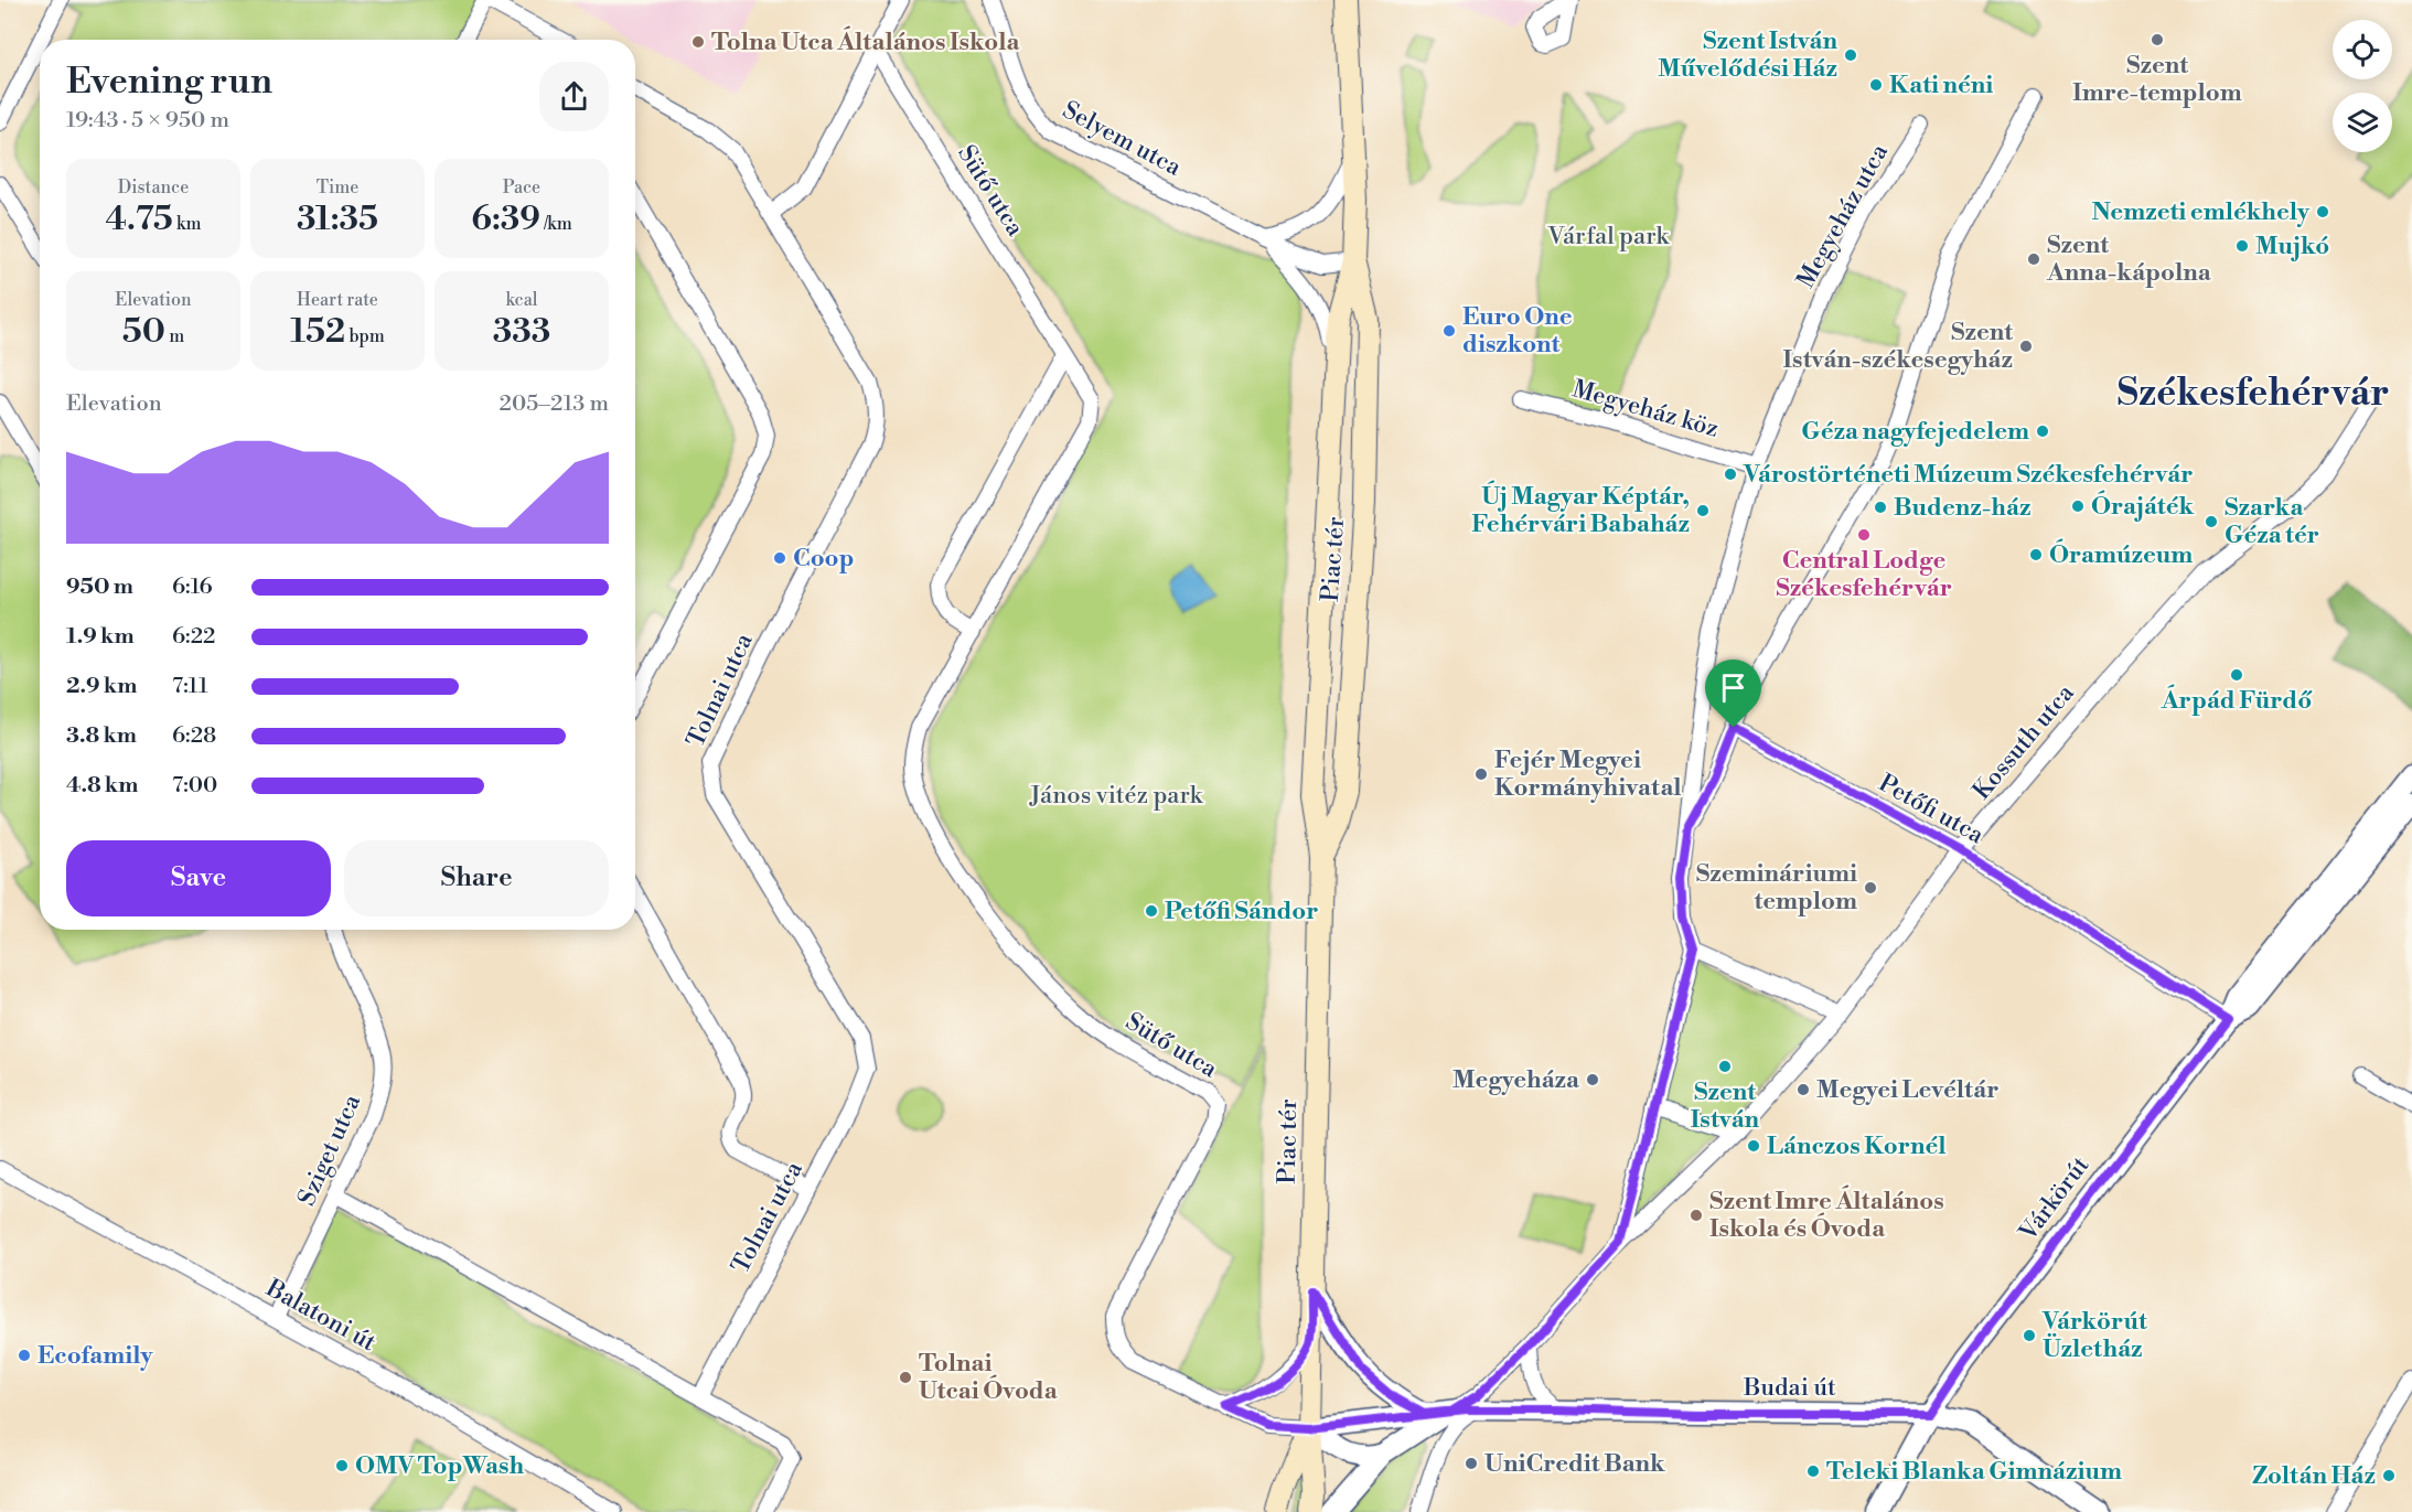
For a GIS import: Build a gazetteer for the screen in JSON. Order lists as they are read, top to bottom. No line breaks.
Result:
{"streets":{"main road":["Piac tér"],"street":["Selyem utca","Sütő utca","Megyeház utca","Megyeház köz","Tolnai utca","Kossuth utca","Petőfi utca","Sziget utca","Várkörút","Balatoni út","Budai út"]},"crossings":[["Selyem utca","Piac tér"],["Sütő utca","Piac tér"],["Sütő utca","Budai út"],["Megyeház utca","Megyeház köz"],["Piac tér","Budai út"],["Kossuth utca","Petőfi utca"],["Kossuth utca","Budai út"],["Petőfi utca","Várkörút"],["Sziget utca","Balatoni út"],["Várkörút","Budai út"]],"districts":["Székesfehérvár"],"parks":["Várfal park","János vitéz park"],"places":["Szent Imre-templom","Tolna Utca Általános Iskola","Szent István Művelődési Ház","Kati néni","Nemzeti emlékhely","Mujkó","Szent Anna-kápolna","Euro One diszkont","Szent István-székesegyház","Géza nagyfejedelem","Várostörténeti Múzeum Székesfehérvár","Órajáték","Budenz-ház","Új Magyar Képtár, Fehérvári Babaház","Szarka Géza tér","Central Lodge Székesfehérvár","Óramúzeum","Coop","Árpád Fürdő","Fejér Megyei Kormányhivatal","Szemináriumi templom","Petőfi Sándor","Szent István","Megyeháza","Megyei Levéltár","Lánczos Kornél","Szent Imre Általános Iskola és Óvoda","Várkörút Üzletház","Ecofamily","Tolnai Utcai Óvoda","UniCredit Bank","OMV TopWash","Teleki Blanka Gimnázium","Zoltán Ház"],"page":{"heading":["Evening run","19:43 · 5 × 950 m"],"stats":[["Distance","4.75 km"],["Time","31:35"],["Pace","6:39 /km"],["Elevation","50 m"],["Heart rate","152 bpm"],["kcal","333"]],"chart":["Elevation","205–213 m"],"list":[{"name":"950 m","note":"6:16"},{"name":"1.9 km","note":"6:22"},{"name":"2.9 km","note":"7:11"},{"name":"3.8 km","note":"6:28"},{"name":"4.8 km","note":"7:00"}],"buttons":["Save","Share"]}}
